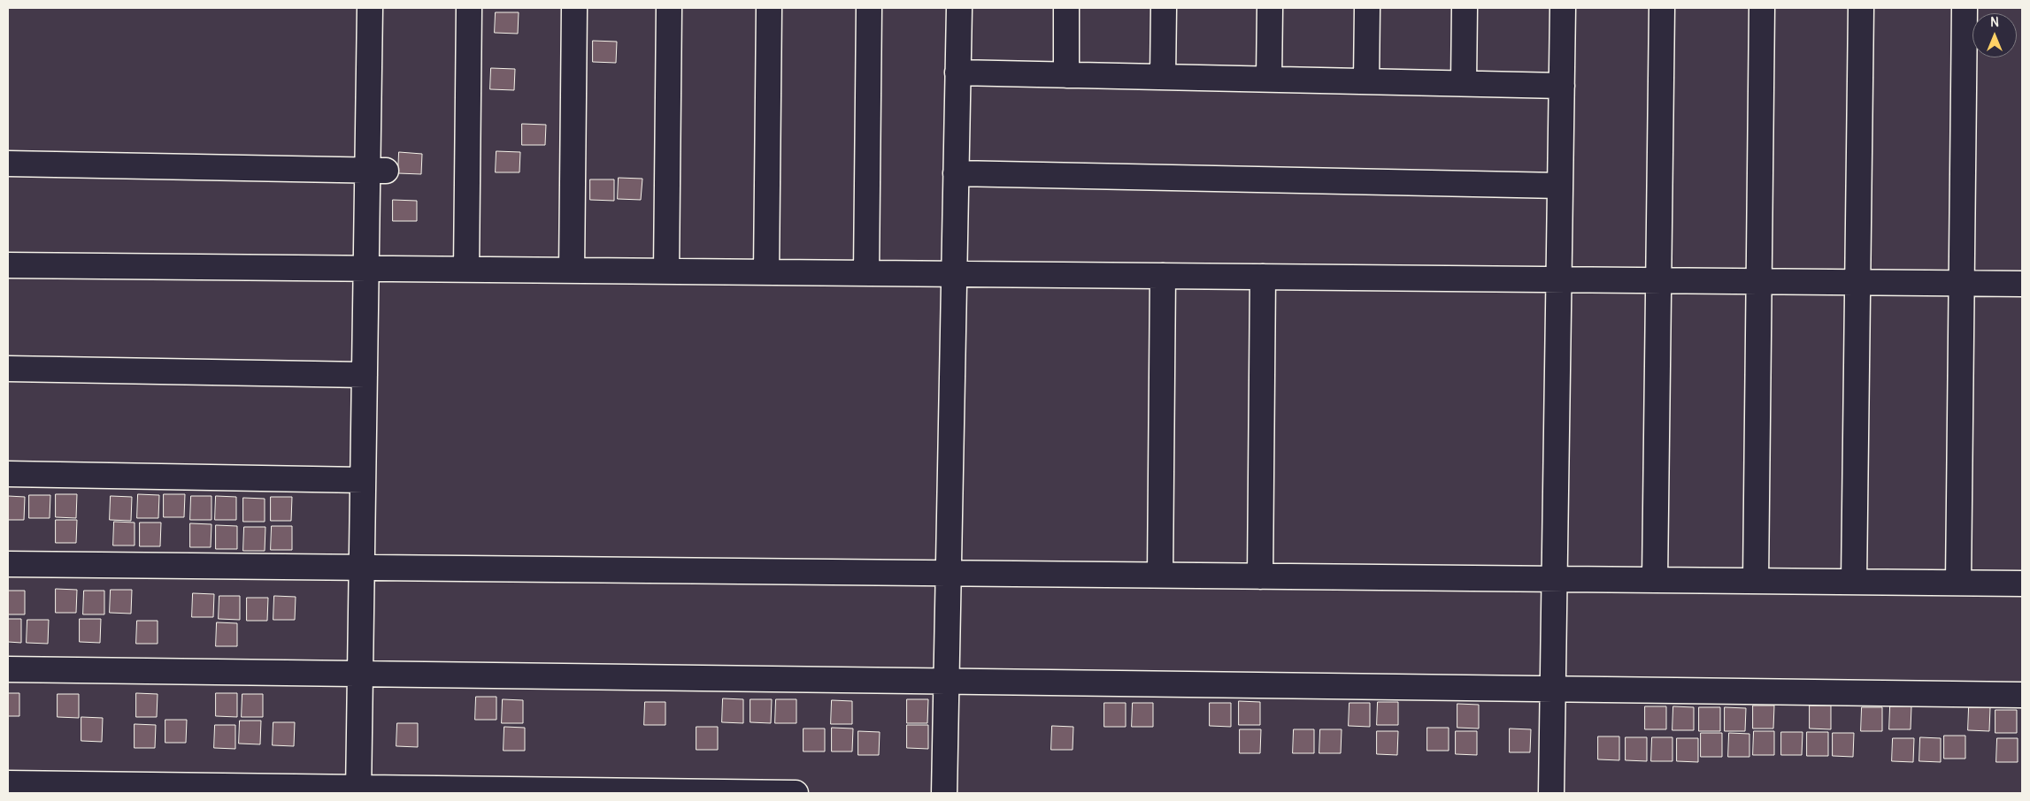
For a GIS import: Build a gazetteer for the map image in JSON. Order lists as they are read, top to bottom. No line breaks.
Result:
{"north":"top"}
